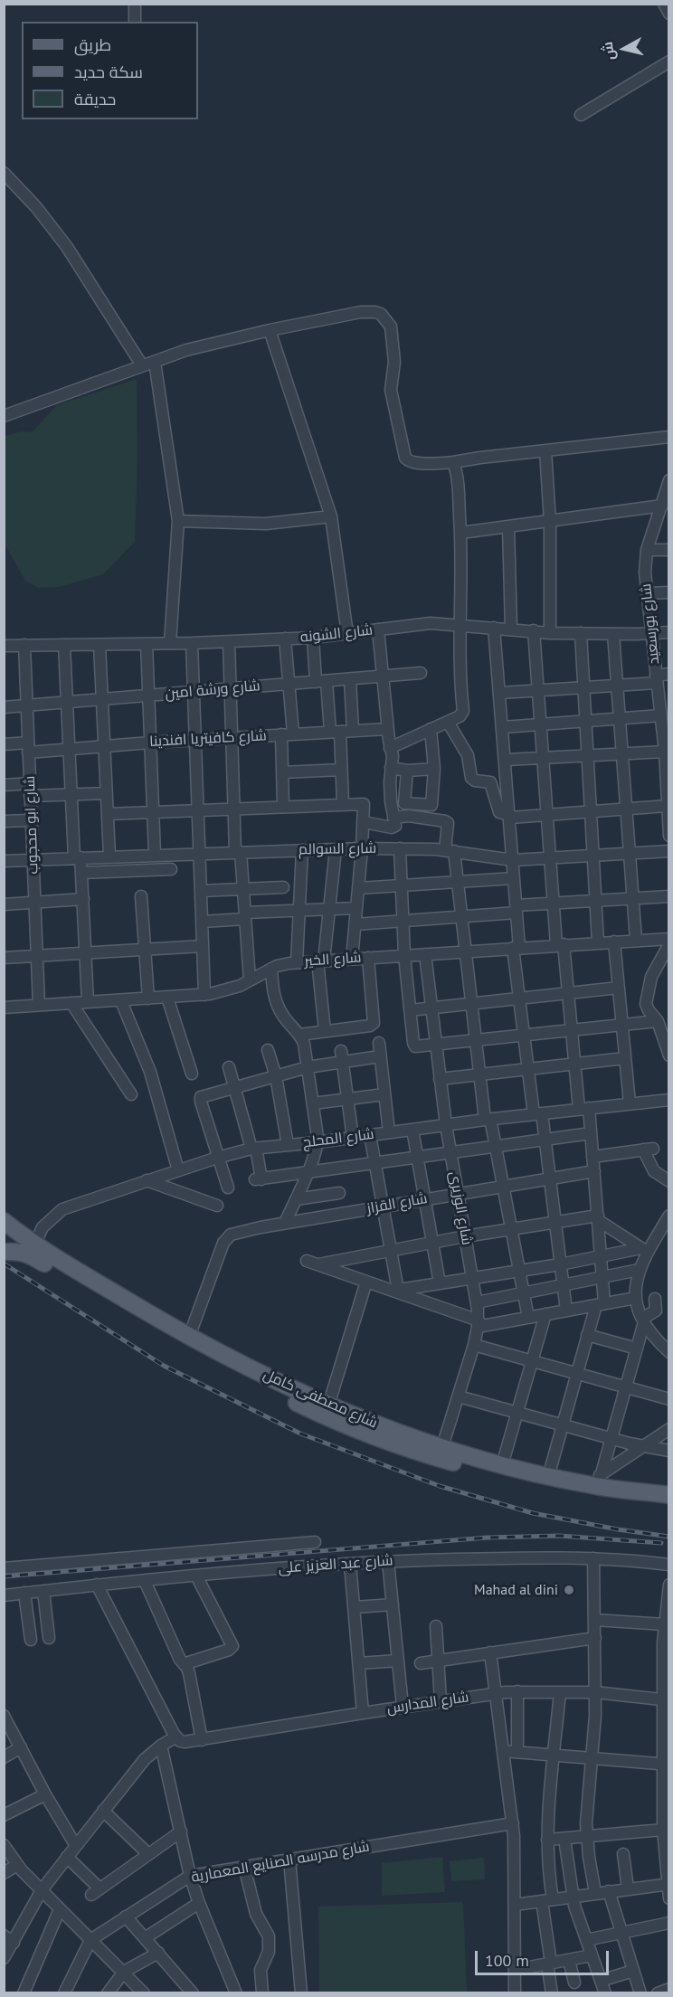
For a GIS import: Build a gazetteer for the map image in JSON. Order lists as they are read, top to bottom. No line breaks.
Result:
{"streets":{"main road":["شارع مصطفى كامل"],"street":["شارع بورسعيد","شارع الشونه","شارع ورشة امين","شارع كافيتريا افندينا","شارع ابو محجوب","شارع السوالم","شارع الخير","شارع المحلج","شارع القزاز","شارع الوزيرى","شارع عبد العزيز على","شارع المدارس","شارع مدرسه الصنايع المعمارية"]},"crossings":[["شارع بورسعيد","شارع الشونه"],["شارع الشونه","شارع ابو محجوب"],["شارع ورشة امين","شارع ابو محجوب"],["شارع كافيتريا افندينا","شارع ابو محجوب"],["شارع ابو محجوب","شارع السوالم"],["شارع ابو محجوب","شارع الخير"],["شارع الخير","شارع الوزيرى"],["شارع المحلج","شارع الوزيرى"],["شارع المحلج","شارع مصطفى كامل"],["شارع القزاز","شارع الوزيرى"],["شارع القزاز","شارع مصطفى كامل"],["شارع الوزيرى","شارع مصطفى كامل"]],"places":["Mahad al dini"],"legend":["طريق","سكة حديد","حديقة"],"scale_bar":"100 m","north":"left"}
